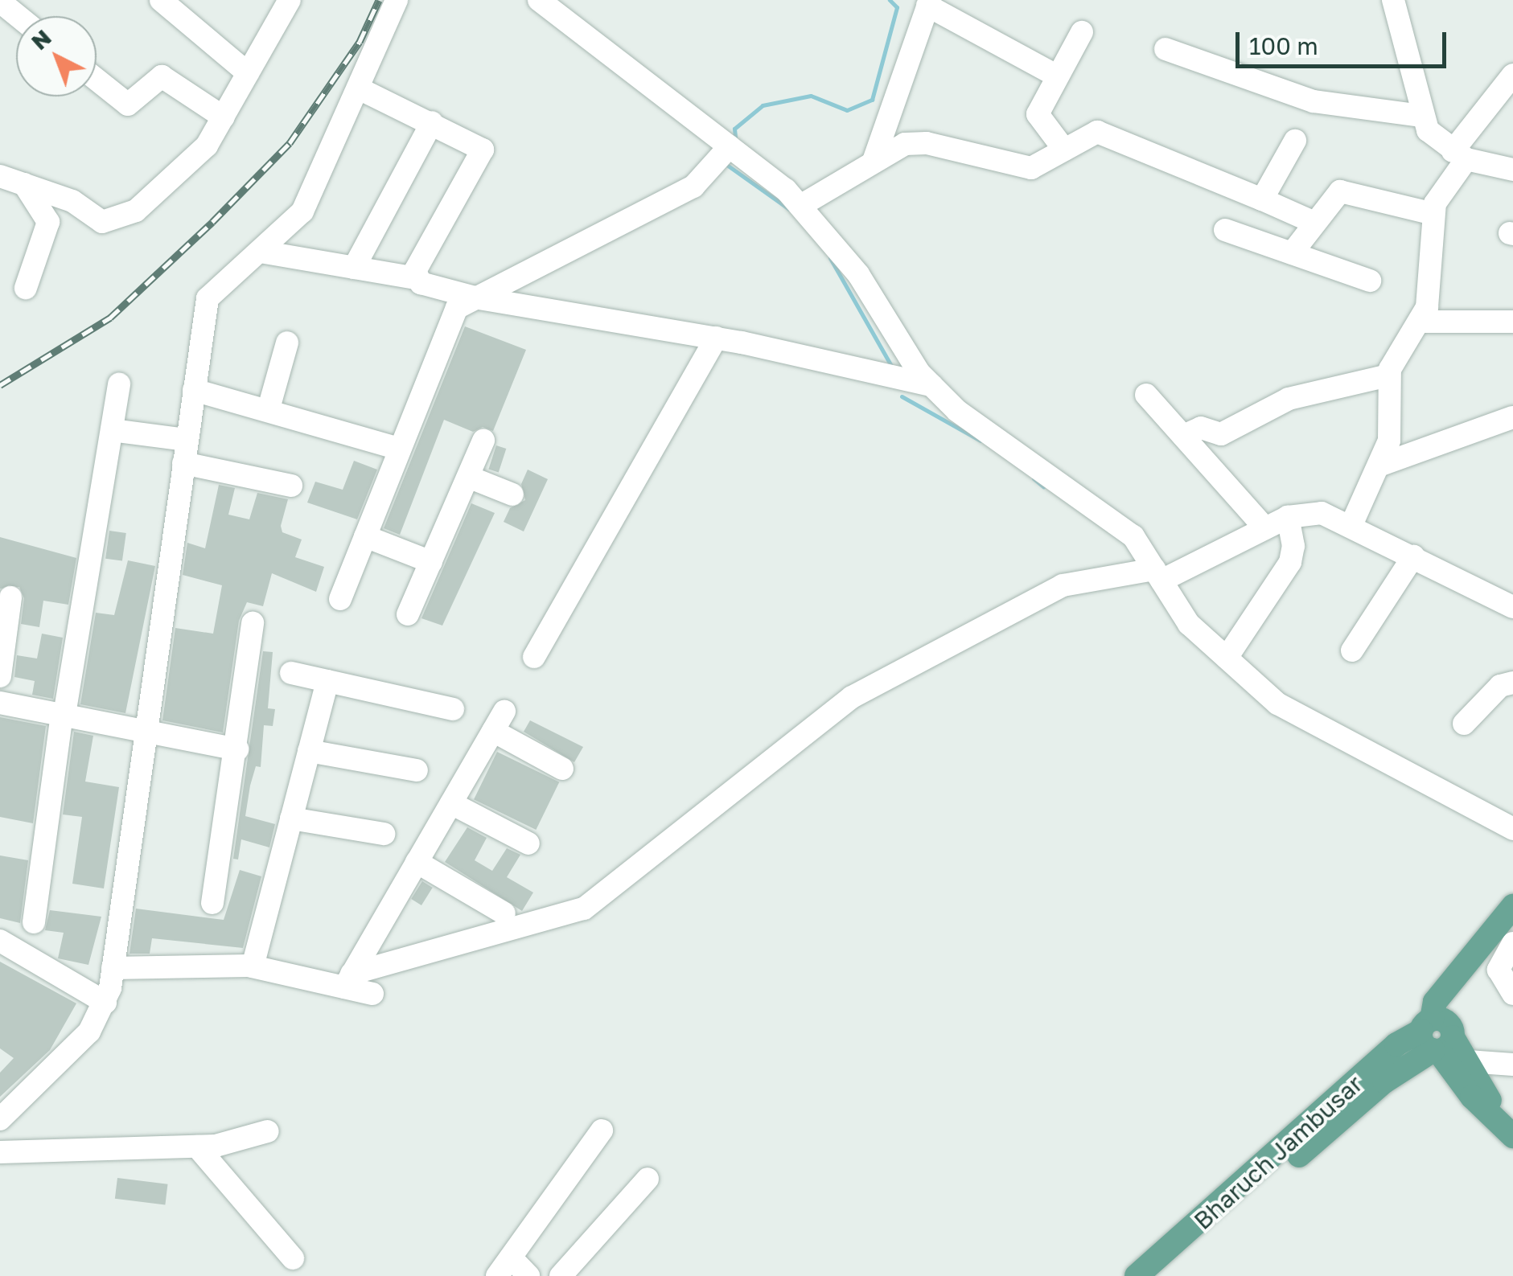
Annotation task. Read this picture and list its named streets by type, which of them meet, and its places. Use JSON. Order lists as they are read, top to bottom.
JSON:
{
  "streets": {
    "main road": ["Bharuch Jambusar"]
  },
  "scale_bar": "100 m",
  "north": "top left"
}
